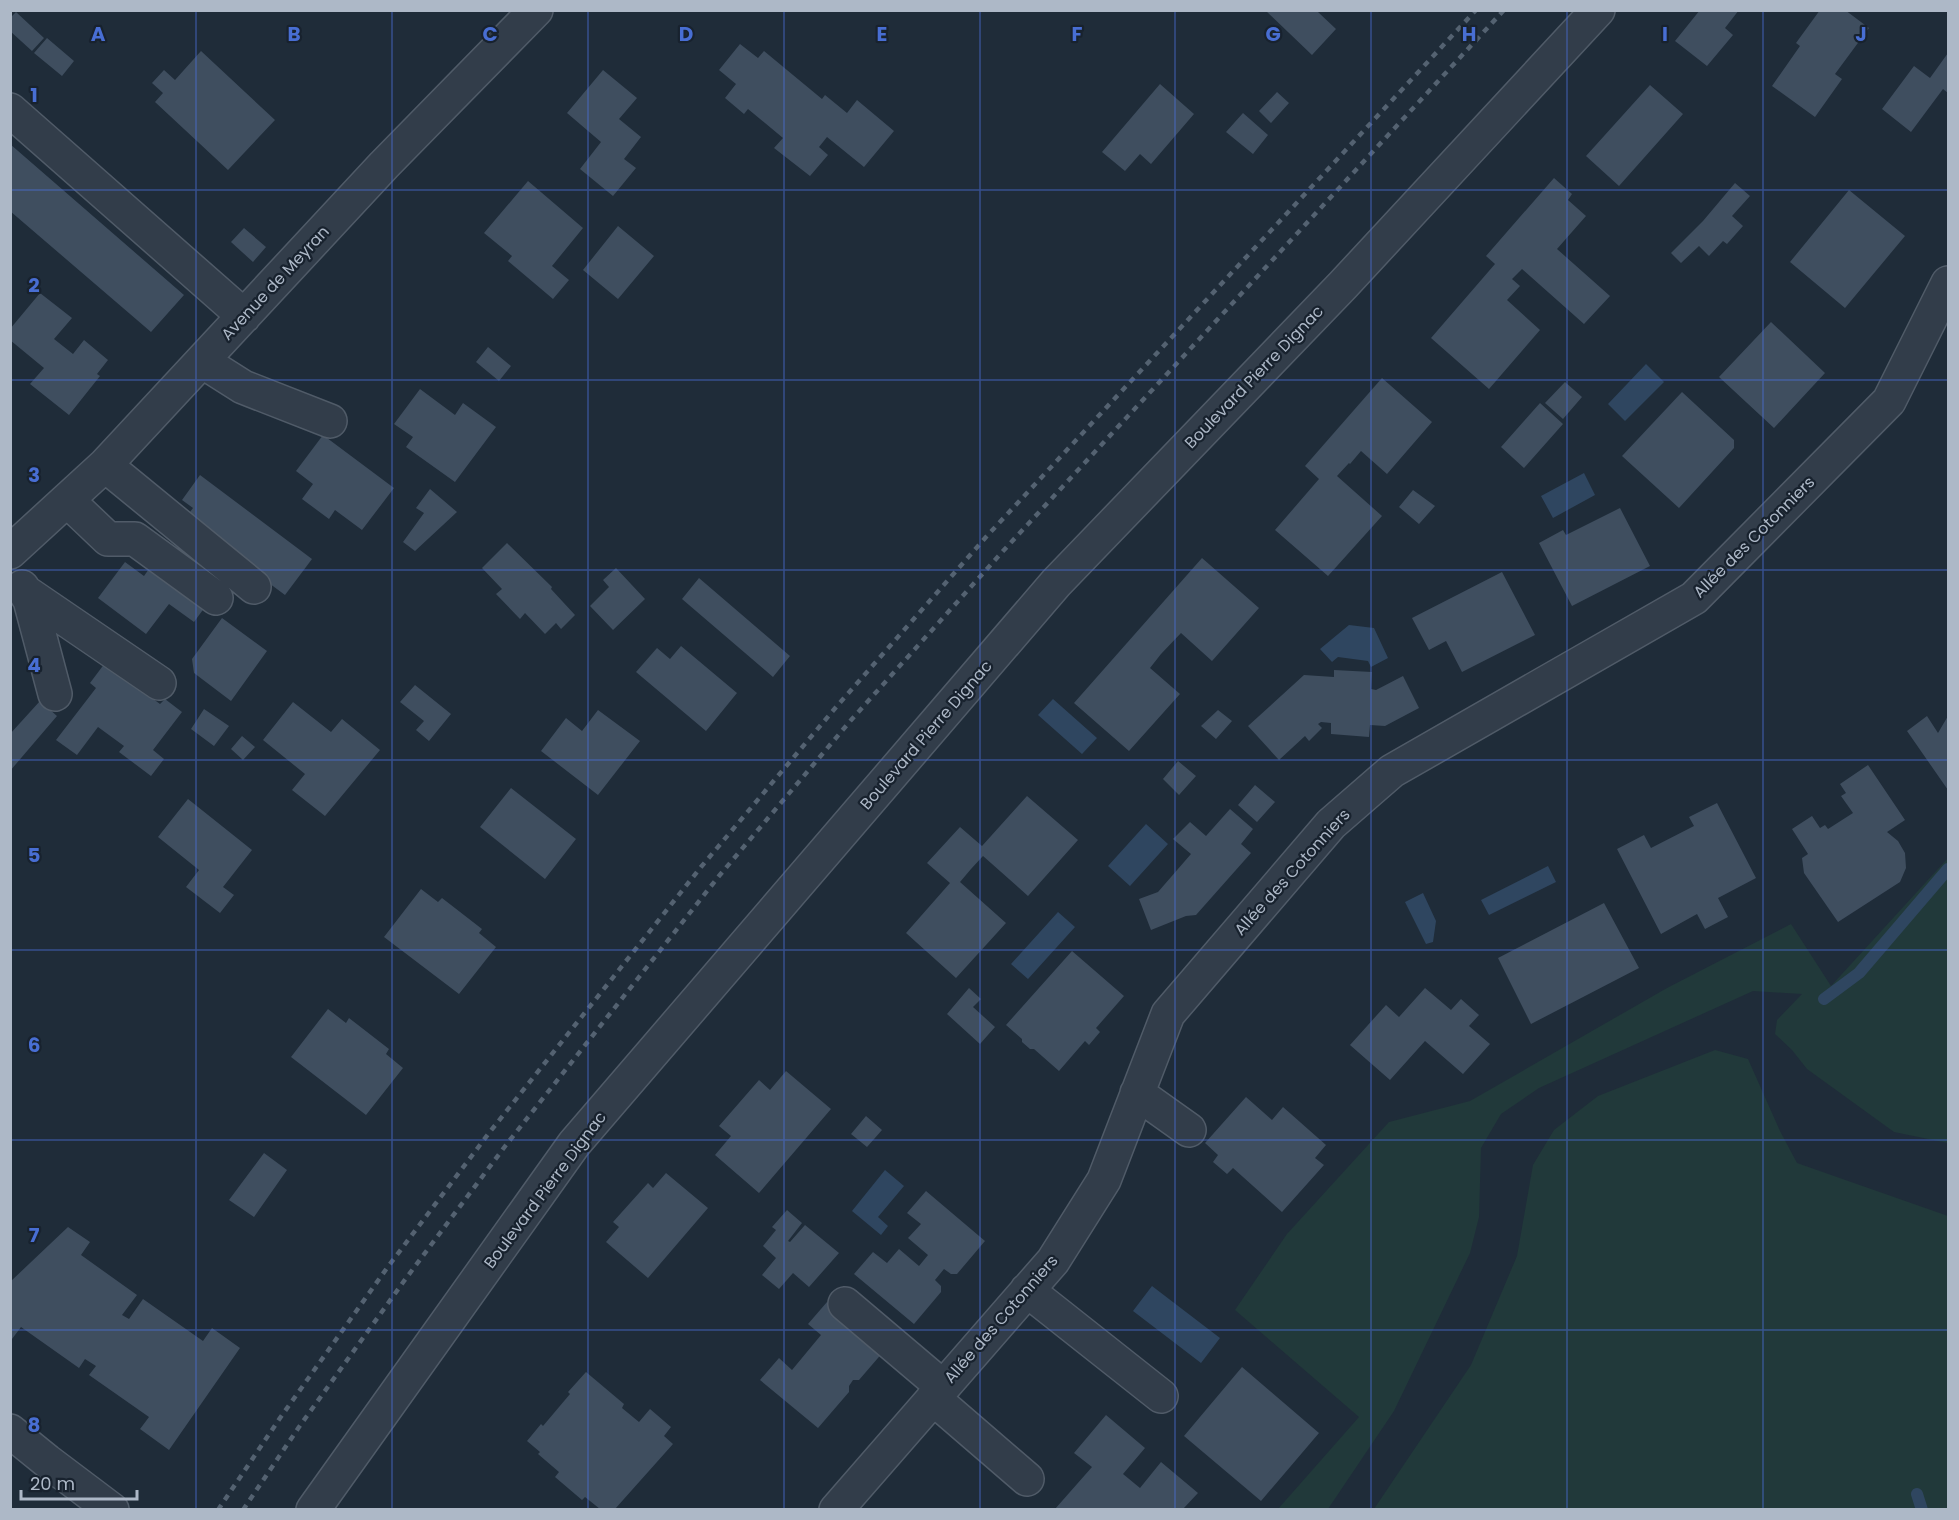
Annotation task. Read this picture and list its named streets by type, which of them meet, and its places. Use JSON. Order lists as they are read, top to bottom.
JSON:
{
  "streets": {
    "street": ["Avenue de Meyran", "Boulevard Pierre Dignac", "Allée des Cotonniers"]
  },
  "scale_bar": "20 m",
  "grid": {
    "columns": [
      "A",
      "B",
      "C",
      "D",
      "E",
      "F",
      "G",
      "H",
      "I",
      "J"
    ],
    "rows": [
      "1",
      "2",
      "3",
      "4",
      "5",
      "6",
      "7",
      "8"
    ]
  }
}
